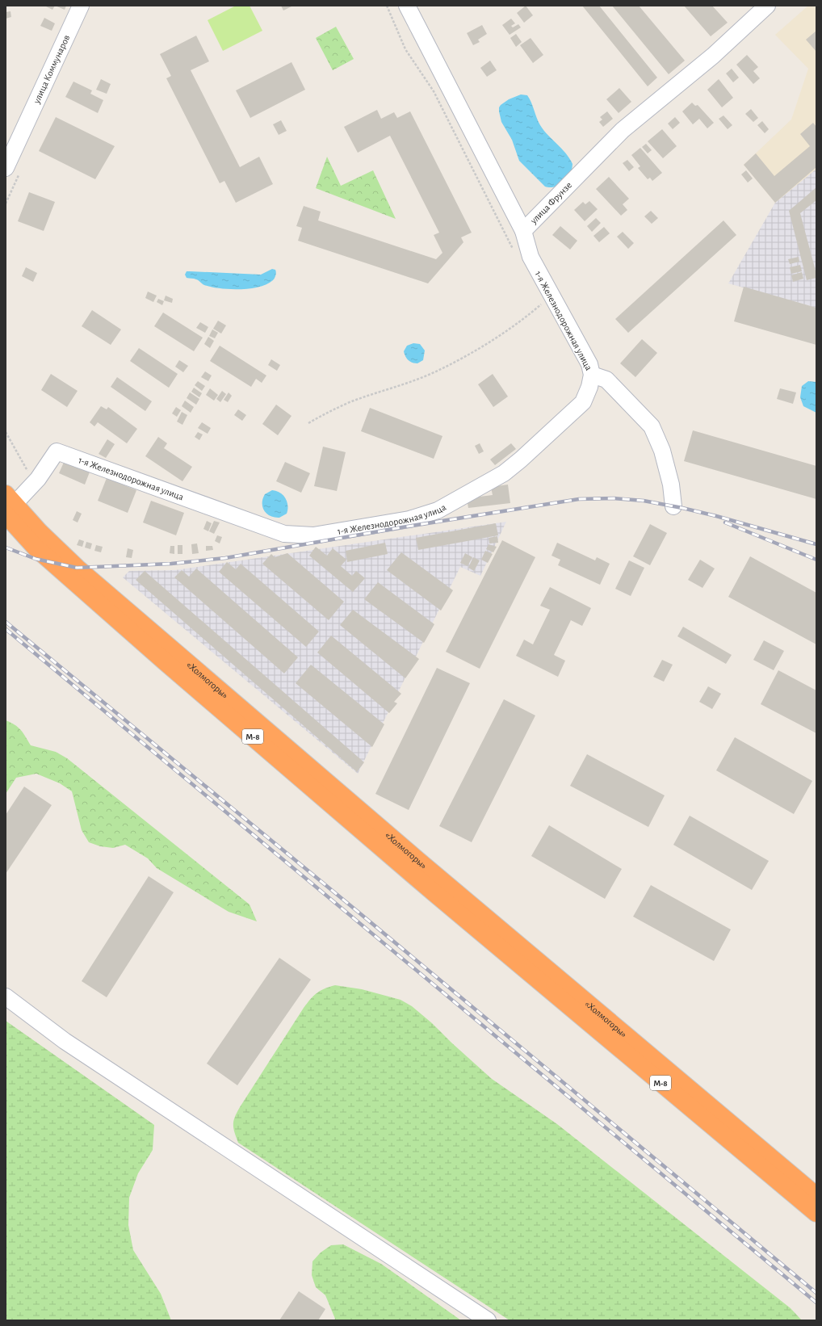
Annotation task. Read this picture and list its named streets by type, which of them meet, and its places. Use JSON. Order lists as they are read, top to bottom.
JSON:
{
  "streets": {
    "highway": ["«Холмогоры»", "М-8"],
    "street": ["улица Коммунаров", "улица Фрунзе", "1-я Железнодорожная улица"]
  },
  "crossings": [
    ["улица Фрунзе", "1-я Железнодорожная улица"],
    ["1-я Железнодорожная улица", "«Холмогоры»"]
  ]
}
